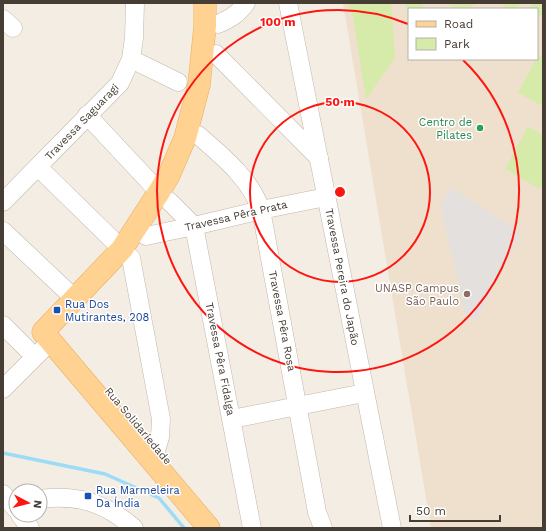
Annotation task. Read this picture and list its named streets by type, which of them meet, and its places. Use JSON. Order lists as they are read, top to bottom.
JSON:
{
  "streets": {
    "main road": ["Rua Solidariedade"],
    "street": [
      "Travessa Saguaragi",
      "Travessa Pêra Prata",
      "Travessa Pereira do Japão",
      "Travessa Pêra Rosa",
      "Travessa Pêra Fidalga"
    ]
  },
  "crossings": [
    ["Travessa Pêra Prata", "Travessa Pereira do Japão"],
    ["Travessa Pêra Prata", "Travessa Pêra Rosa"],
    ["Travessa Pêra Prata", "Travessa Pêra Fidalga"]
  ],
  "places": {
    "other": ["Centro de Pilates", "UNASP Campus São Paulo"],
    "transit": ["Rua Dos Mutirantes, 208", "Rua Marmeleira Da Índia"]
  },
  "legend": ["Road", "Park"],
  "scale_bar": "50 m",
  "north": "right",
  "rings": ["100 m", "50 m"]
}
